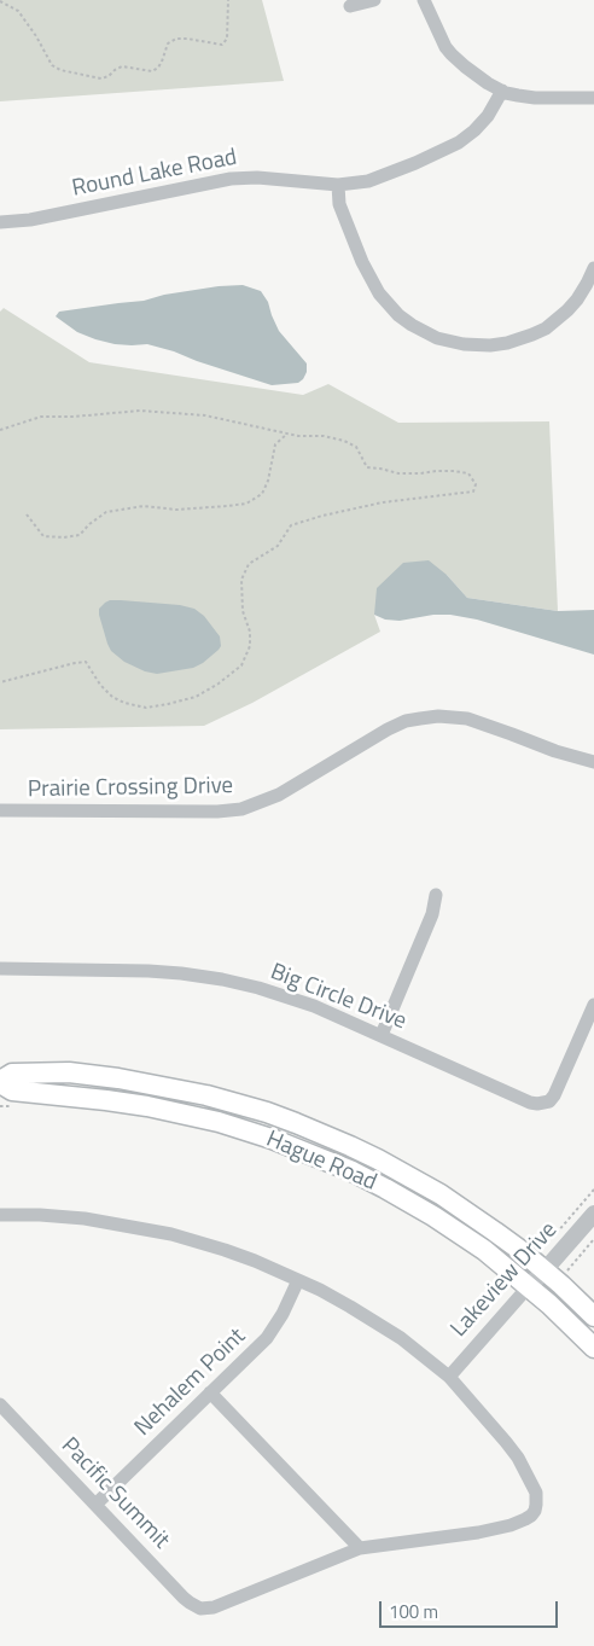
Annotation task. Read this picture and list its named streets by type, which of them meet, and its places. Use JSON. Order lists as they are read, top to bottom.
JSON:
{
  "streets": {
    "main road": ["Hague Road"],
    "street": [
      "Round Lake Road",
      "Prairie Crossing Drive",
      "Big Circle Drive",
      "Lakeview Drive",
      "Nehalem Point",
      "Pacific Summit"
    ]
  },
  "crossings": [
    ["Hague Road", "Lakeview Drive"],
    ["Nehalem Point", "Pacific Summit"]
  ],
  "scale_bar": "100 m"
}
